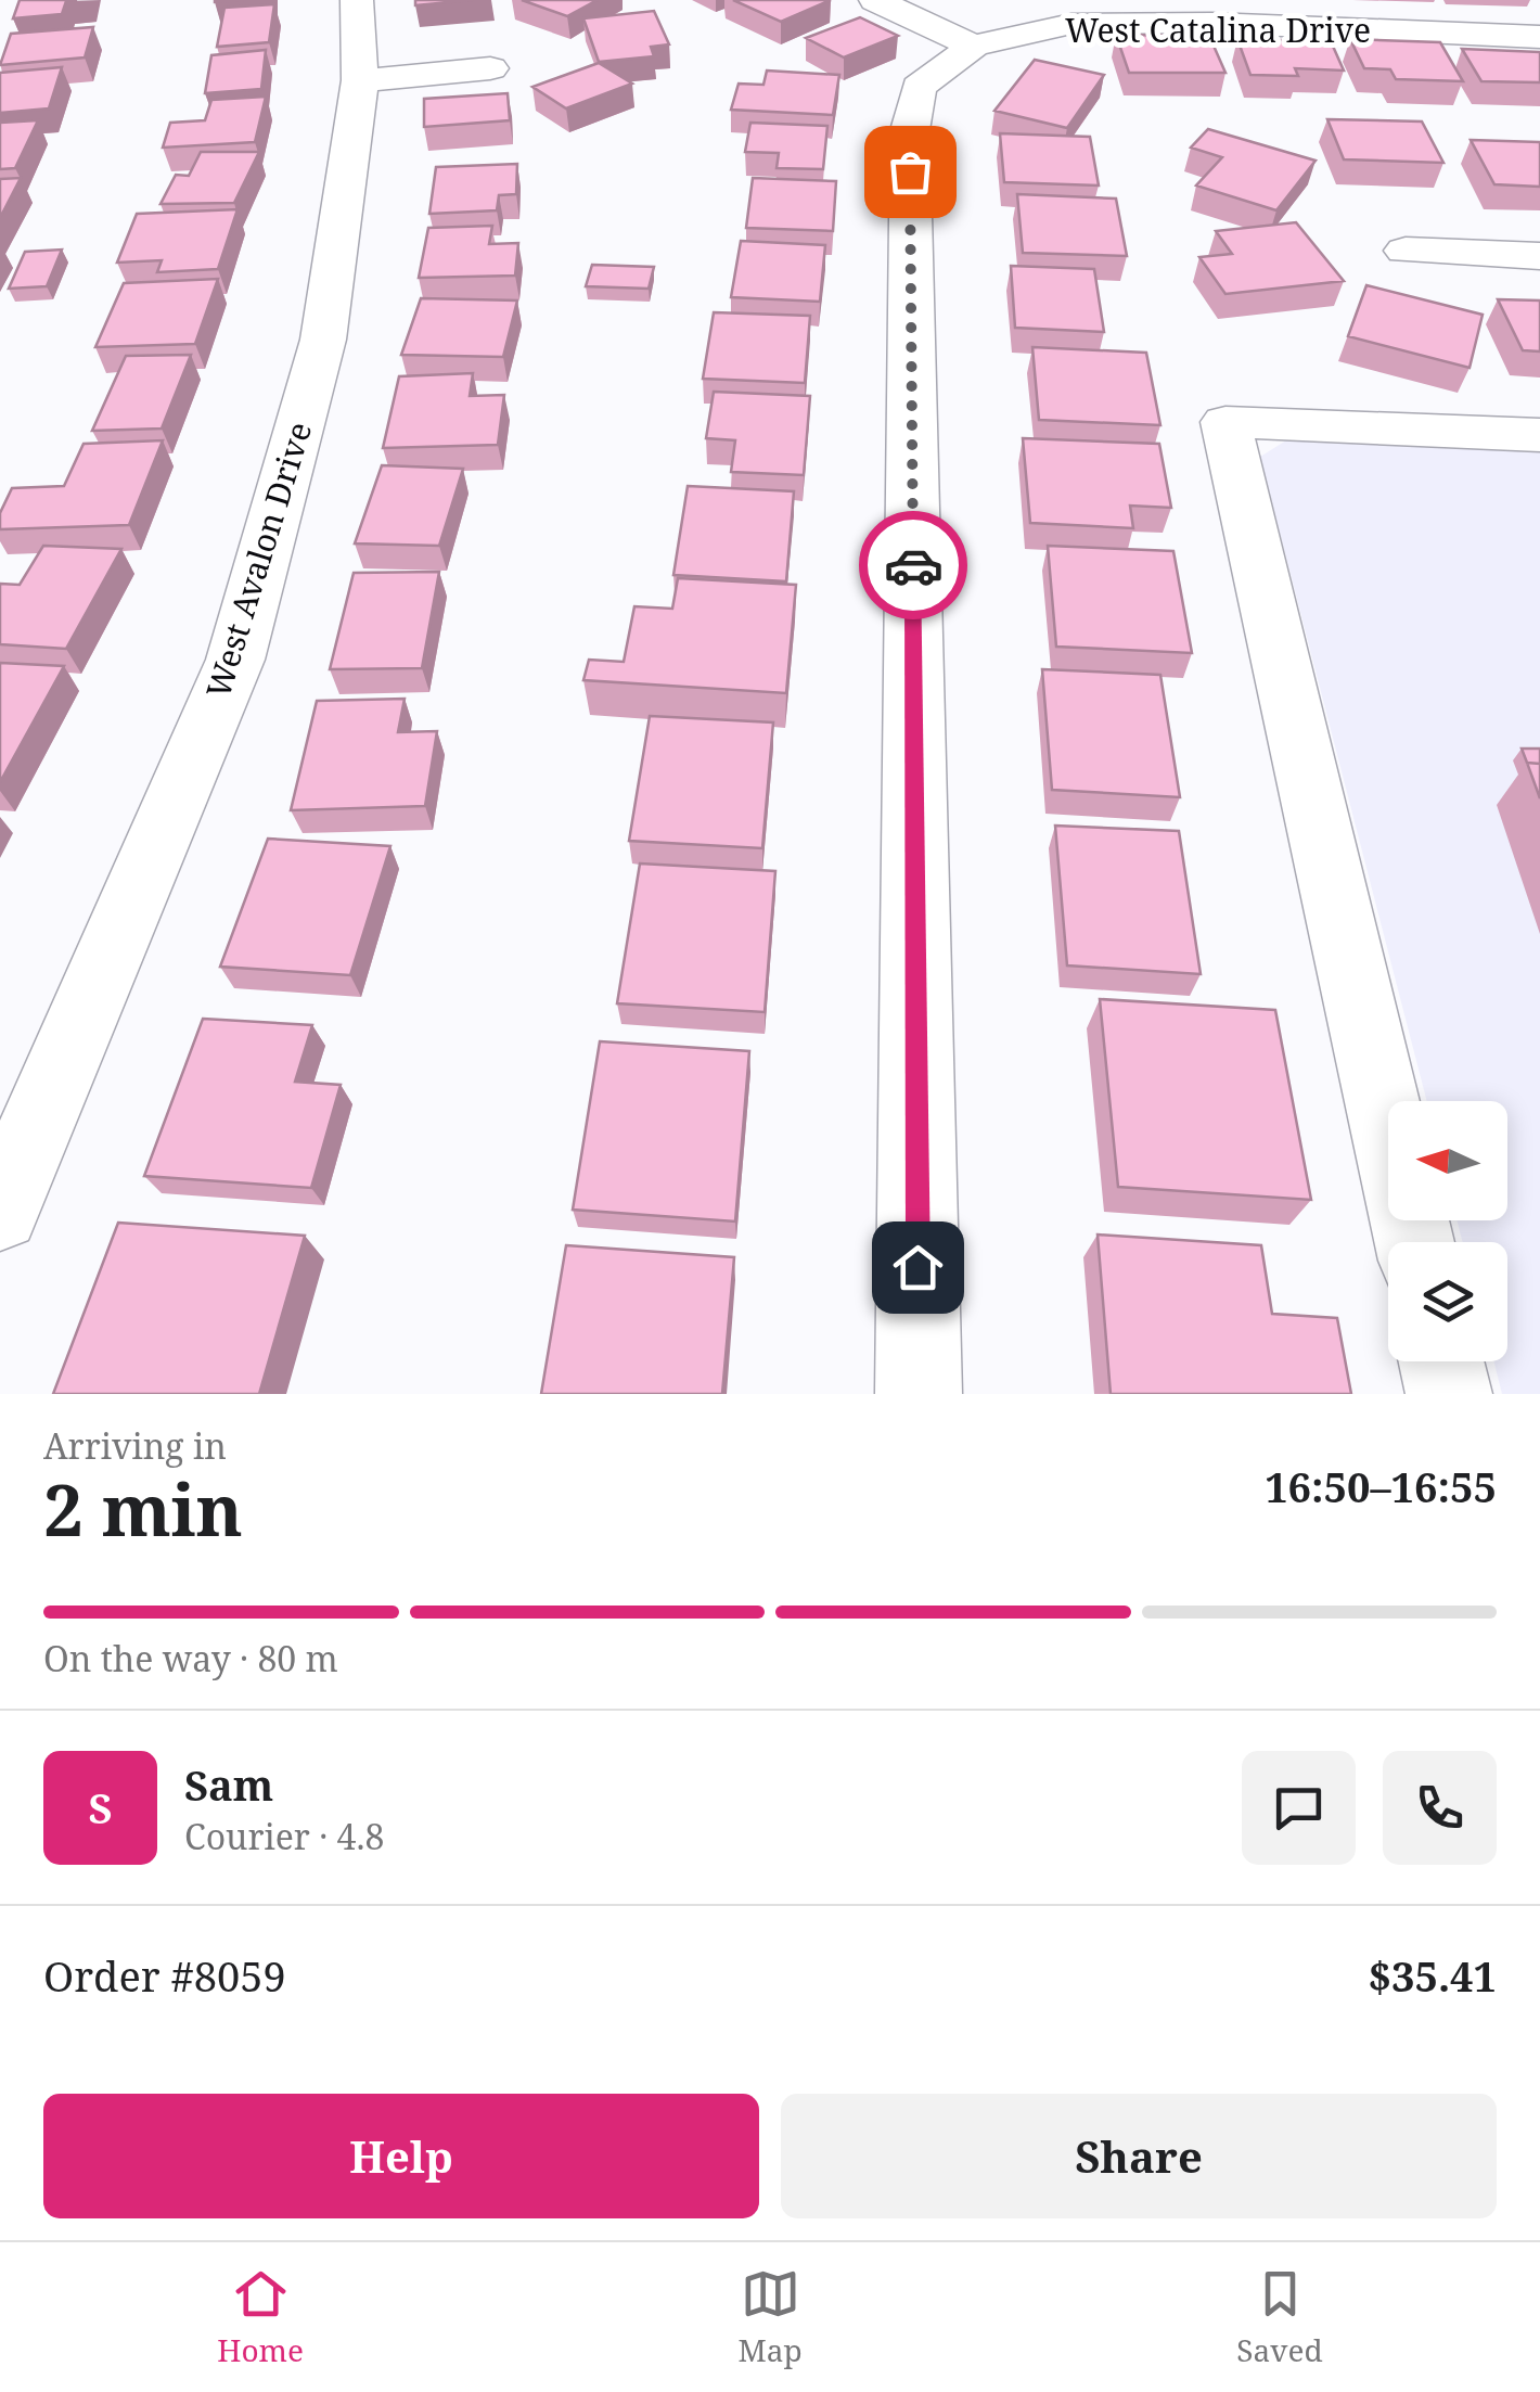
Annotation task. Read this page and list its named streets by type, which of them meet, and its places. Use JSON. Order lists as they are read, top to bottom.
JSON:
{
  "streets": {
    "street": ["West Catalina Drive", "West Avalon Drive"]
  },
  "north": "left",
  "page": {
    "heading": ["2 min", "Arriving in", "16:50–16:55"],
    "panel": [
      "Sam",
      "Courier · 4.8",
      "Order #8059",
      "$35.41"
    ],
    "bar": "On the way · 80 m",
    "round": "S",
    "buttons": ["Help", "Share"],
    "tabs": ["Home", "Map", "Saved"]
  }
}
